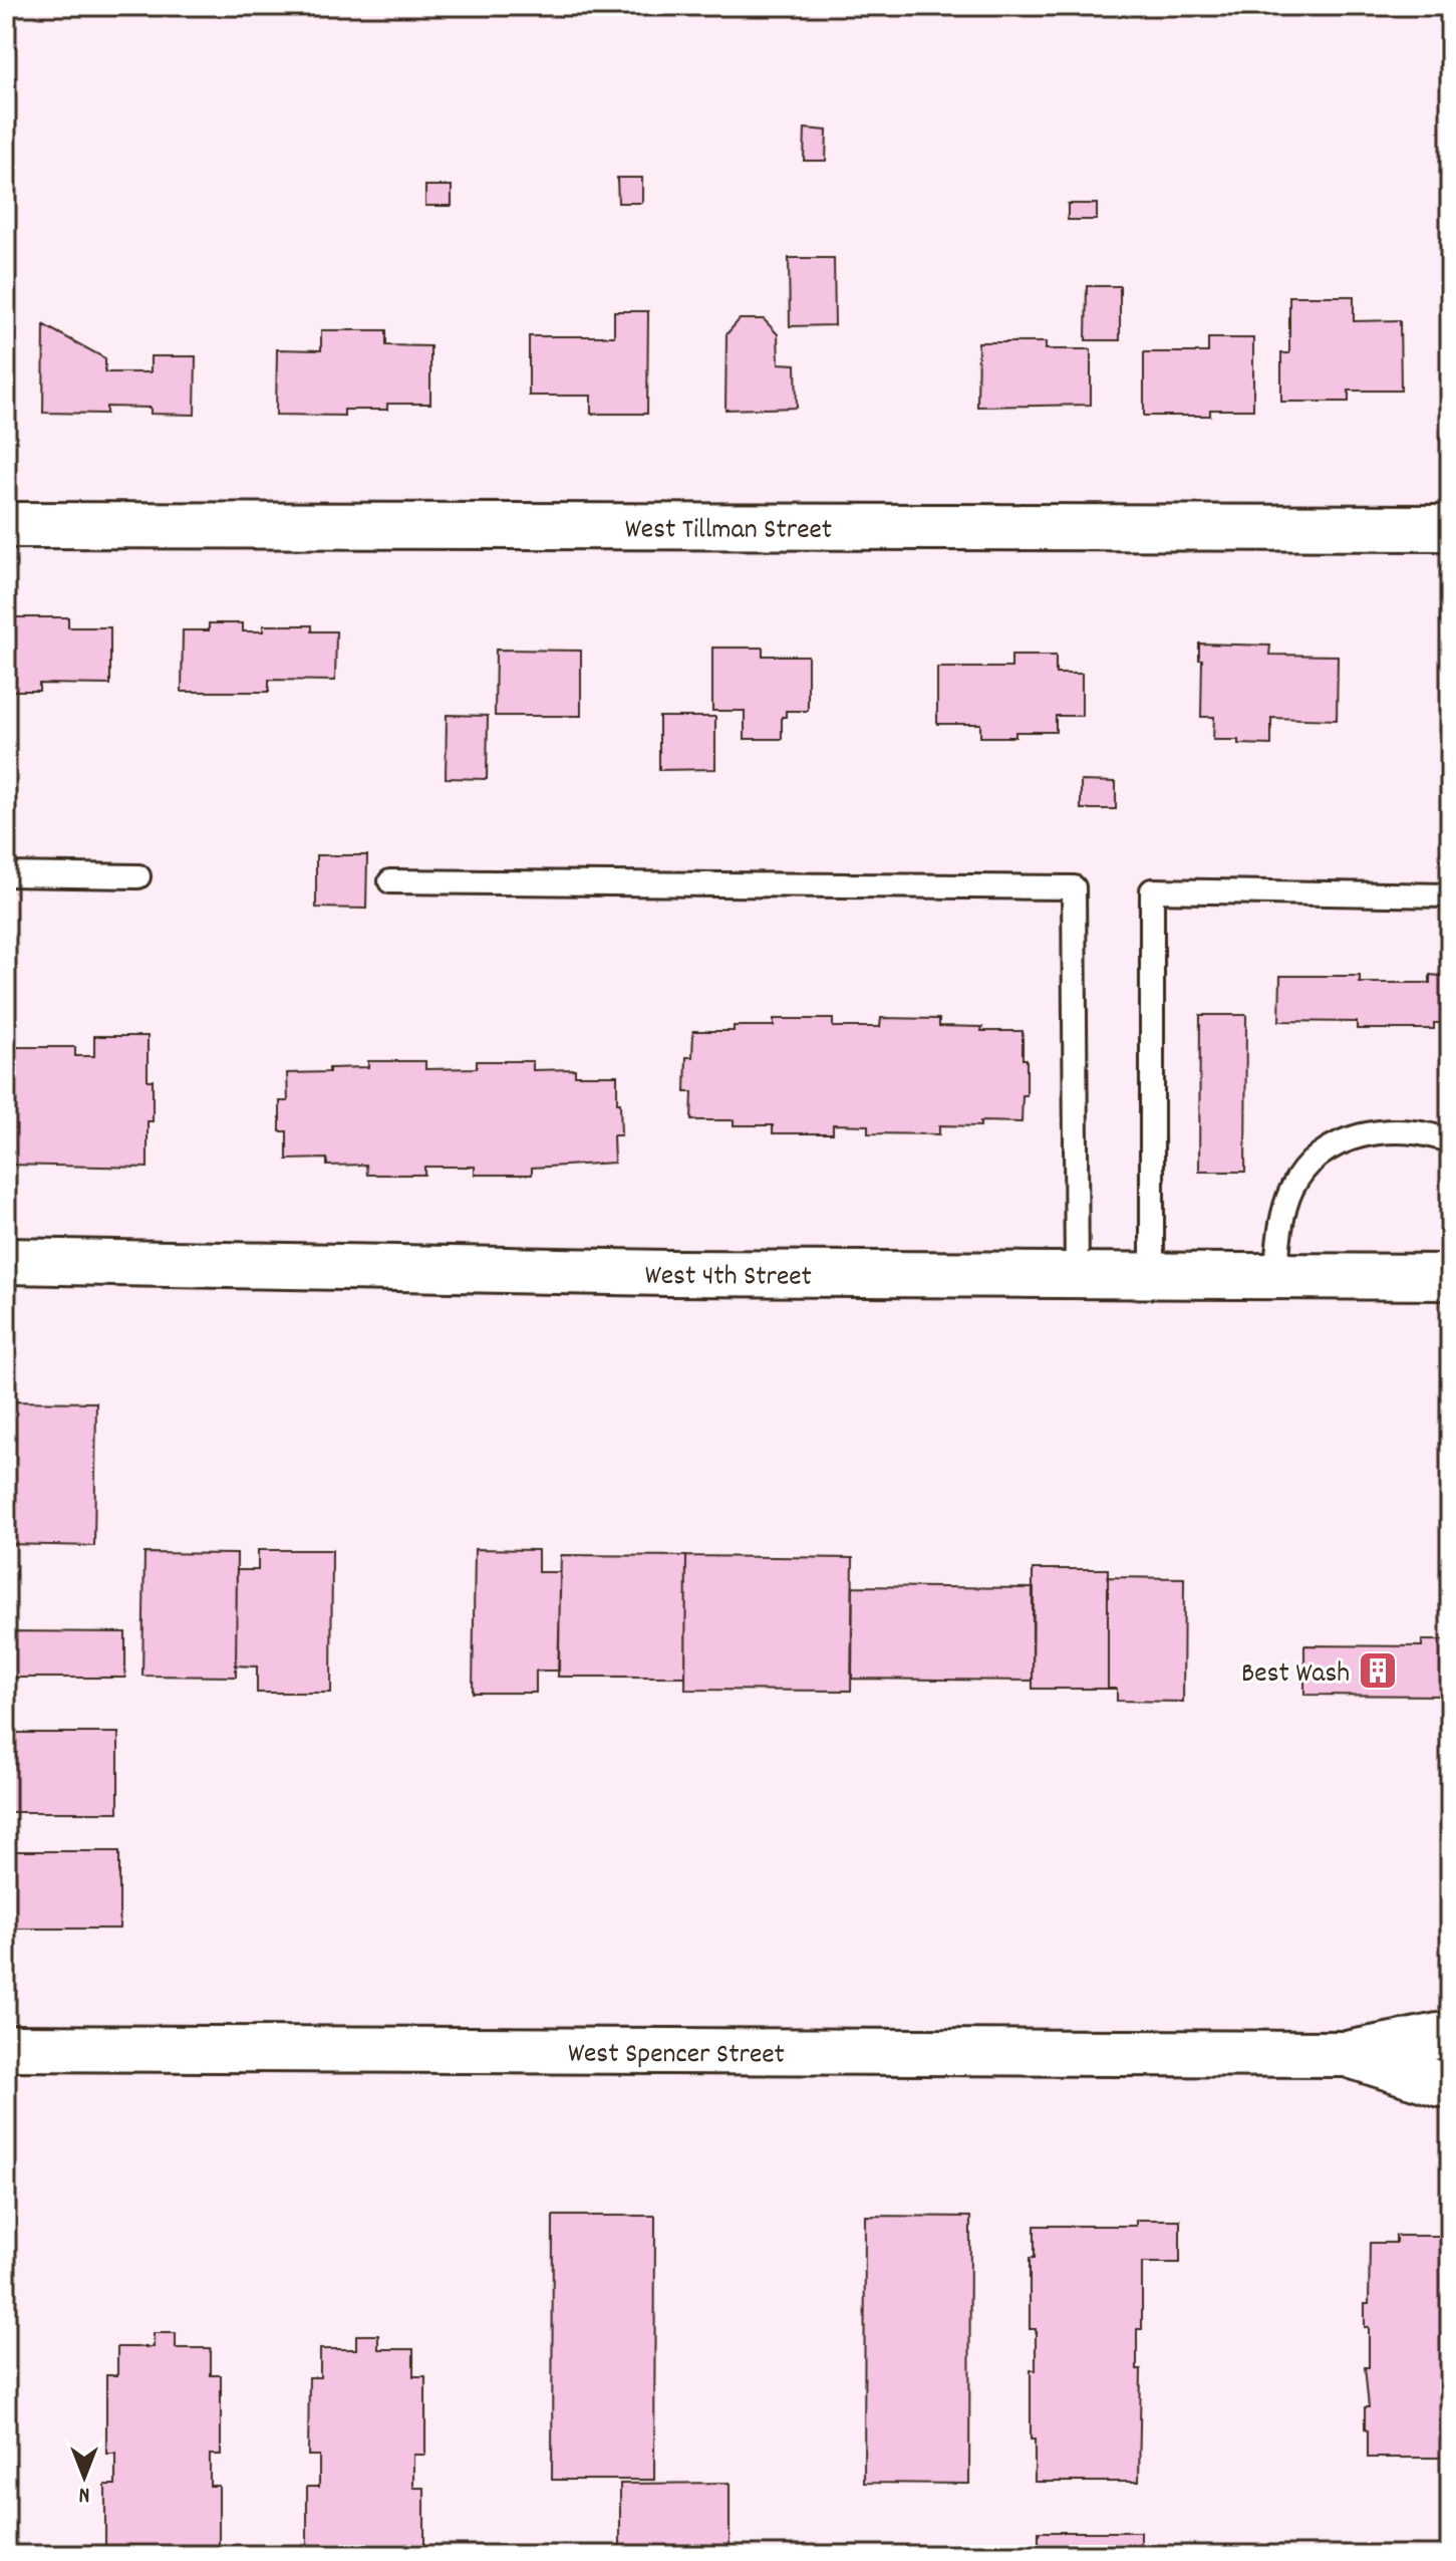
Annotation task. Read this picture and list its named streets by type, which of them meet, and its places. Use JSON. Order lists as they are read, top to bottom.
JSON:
{
  "streets": {
    "street": ["West Tillman Street", "West 4th Street", "West Spencer Street"]
  },
  "places": {
    "building": ["Best Wash"]
  },
  "north": "bottom"
}
